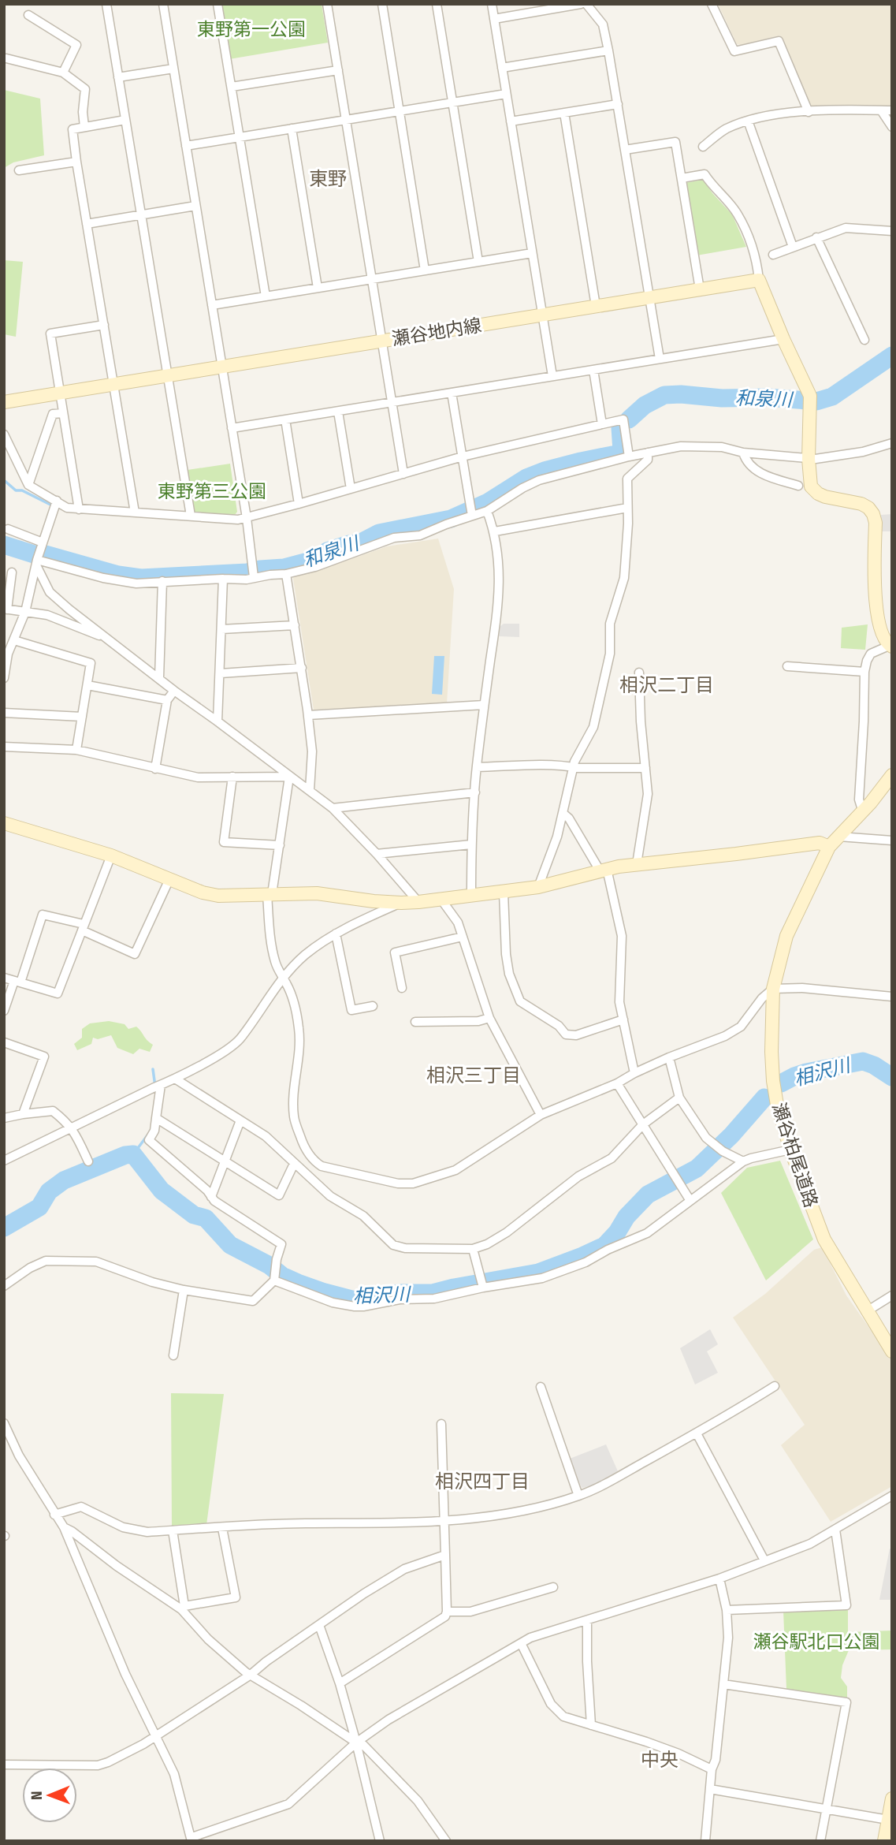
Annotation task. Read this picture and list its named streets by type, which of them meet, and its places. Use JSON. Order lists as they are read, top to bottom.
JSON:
{
  "streets": {
    "street": ["瀬谷地内線", "瀬谷柏尾道路"]
  },
  "districts": [
    "東野",
    "相沢二丁目",
    "相沢三丁目",
    "相沢四丁目",
    "中央"
  ],
  "water": ["和泉川", "相沢川"],
  "parks": ["東野第一公園", "東野第三公園", "瀬谷駅北口公園"],
  "north": "left"
}
